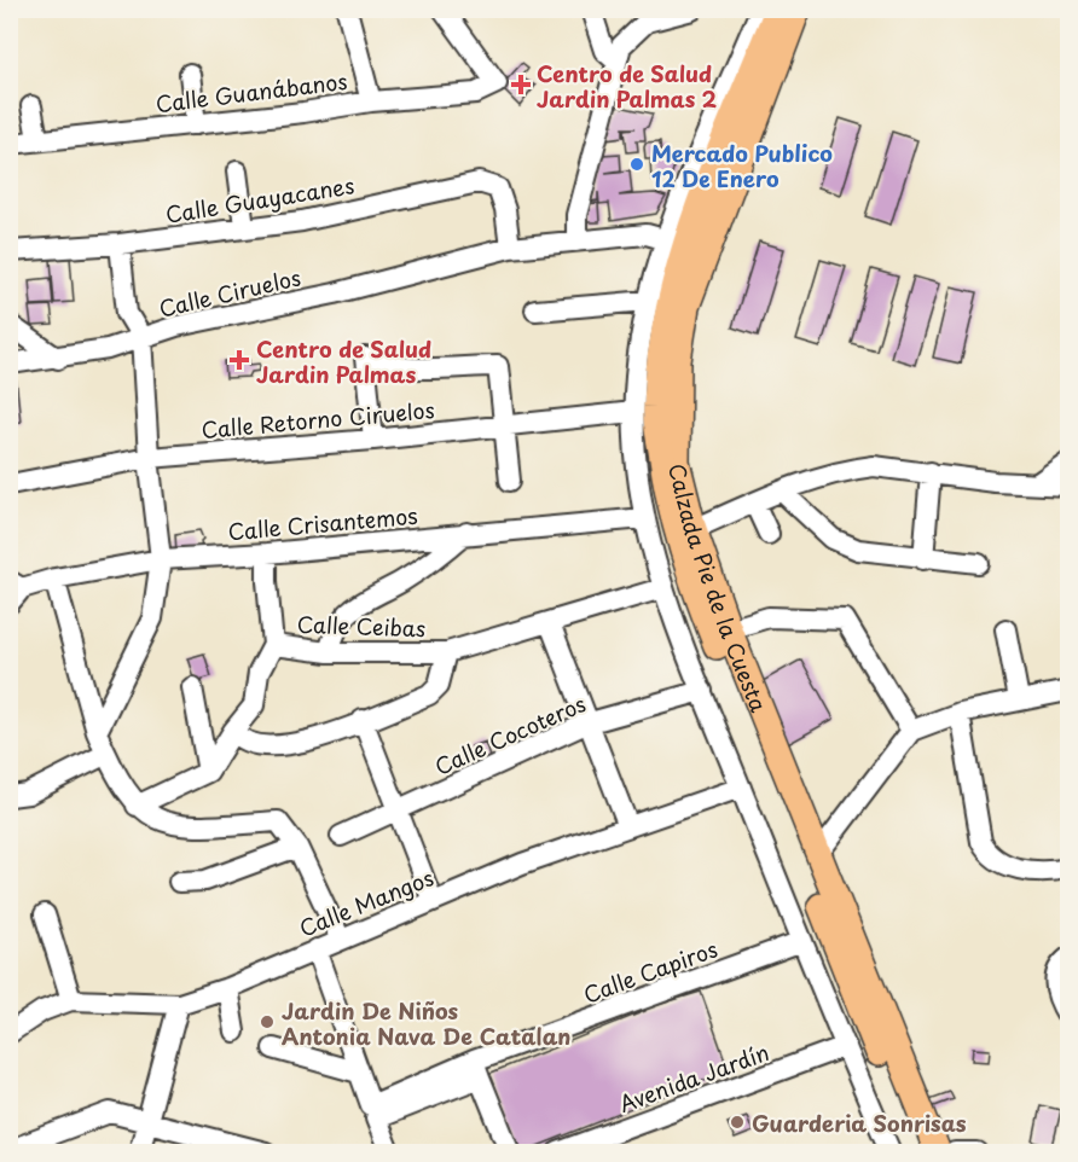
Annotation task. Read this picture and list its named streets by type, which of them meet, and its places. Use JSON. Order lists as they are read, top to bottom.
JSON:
{
  "streets": {
    "main road": ["Calzada Pie de la Cuesta"],
    "street": [
      "Calle Guanábanos",
      "Calle Guayacanes",
      "Calle Ciruelos",
      "Calle Retorno Ciruelos",
      "Calle Crisantemos",
      "Calle Ceibas",
      "Calle Cocoteros",
      "Calle Mangos",
      "Calle Capiros",
      "Avenida Jardín"
    ]
  },
  "crossings": [
    ["Calle Guayacanes", "Calle Ciruelos"],
    ["Calle Ciruelos", "Calle Retorno Ciruelos"],
    ["Calle Ciruelos", "Calle Crisantemos"],
    ["Calle Ciruelos", "Calzada Pie de la Cuesta"]
  ],
  "places": {
    "health": ["Centro de Salud Jardin Palmas 2", "Centro de Salud Jardin Palmas"],
    "other": ["Mercado Publico 12 De Enero", "Jardin De Niños Antonia Nava De Catalan", "Guarderia Sonrisas"]
  }
}
